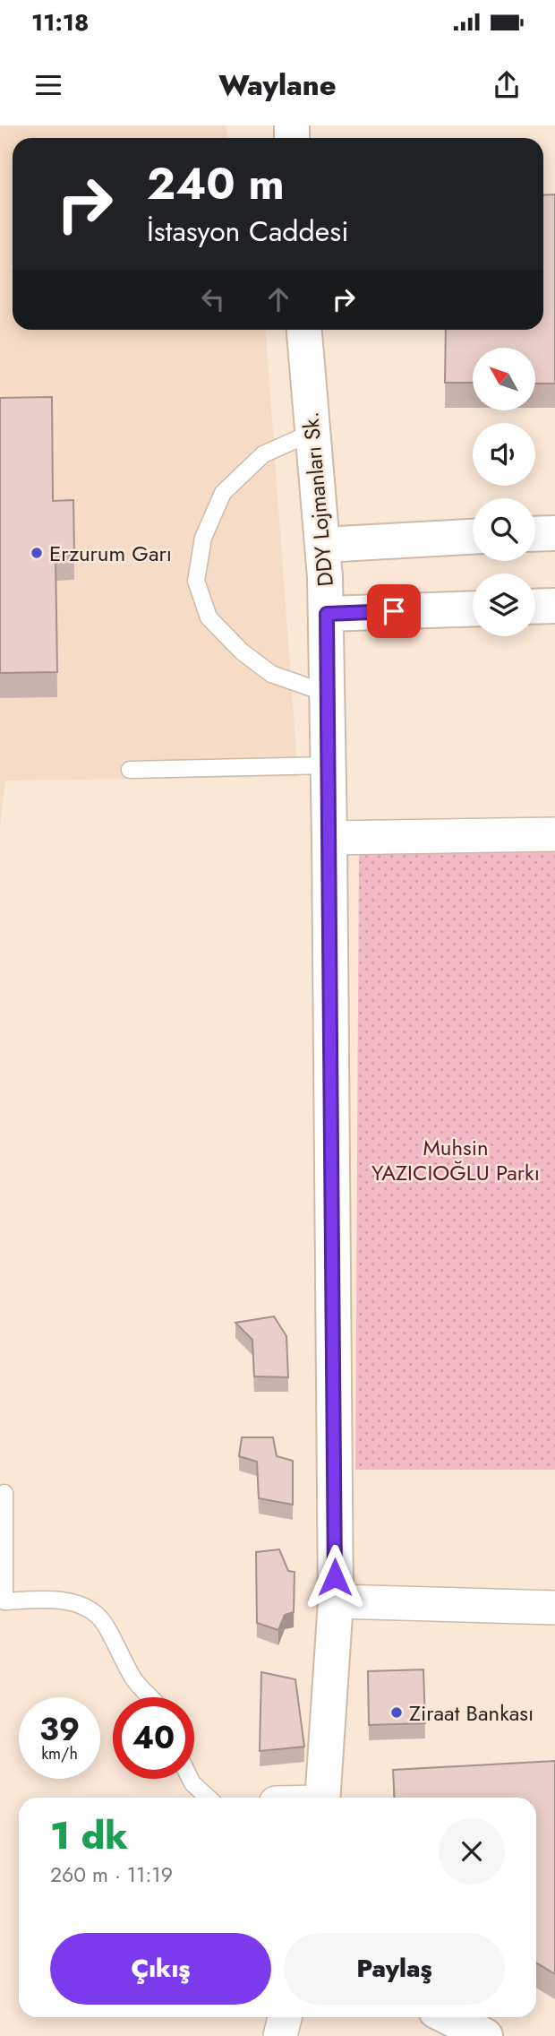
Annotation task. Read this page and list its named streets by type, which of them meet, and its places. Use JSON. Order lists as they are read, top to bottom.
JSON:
{
  "streets": {
    "street": ["DDY Lojmanları Sk."]
  },
  "parks": ["Muhsin YAZICIOĞLU Parkı"],
  "places": ["Erzurum Garı", "Ziraat Bankası"],
  "north": "top left",
  "page": {
    "status": "11:18",
    "header": "Waylane",
    "turn": ["240 m", "İstasyon Caddesi"],
    "speed": "39 km/h",
    "limit": "40",
    "heading": ["1 dk", "260 m · 11:19"],
    "buttons": ["Çıkış", "Paylaş"]
  }
}
